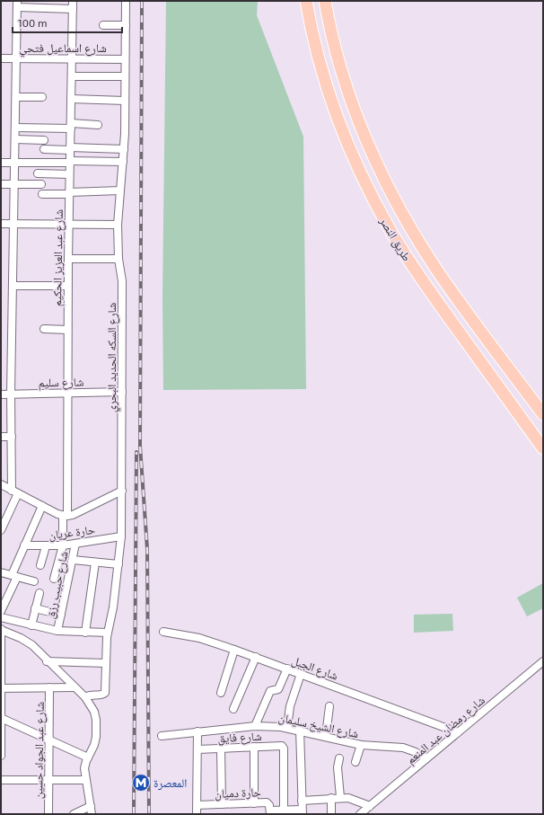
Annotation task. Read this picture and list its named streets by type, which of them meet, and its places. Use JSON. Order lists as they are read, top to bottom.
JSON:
{
  "streets": {
    "highway": ["طريق النصر"],
    "street": [
      "شارع اسماعيل فتحي",
      "شارع عبد العزيز الحكيم",
      "شارع السكه الحديد البحري",
      "شارع سليم",
      "حارة عريان",
      "شارع حبيب رزق",
      "شارع الجبل",
      "شارع الشيخ سليمان",
      "شارع رمضان عبد المنعم",
      "شارع فايق",
      "شارع عبد الجواد حسين",
      "حارة دميان"
    ]
  },
  "crossings": [
    ["شارع اسماعيل فتحي", "شارع عبد العزيز الحكيم"],
    ["شارع اسماعيل فتحي", "شارع السكه الحديد البحري"],
    ["شارع عبد العزيز الحكيم", "شارع سليم"],
    ["شارع عبد العزيز الحكيم", "حارة عريان"],
    ["شارع السكه الحديد البحري", "شارع سليم"],
    ["شارع السكه الحديد البحري", "حارة عريان"],
    ["حارة عريان", "شارع حبيب رزق"],
    ["شارع الجبل", "شارع رمضان عبد المنعم"],
    ["شارع الشيخ سليمان", "شارع رمضان عبد المنعم"]
  ],
  "places": {
    "metro station": ["المعصرة"]
  },
  "scale_bar": "100 m"
}
